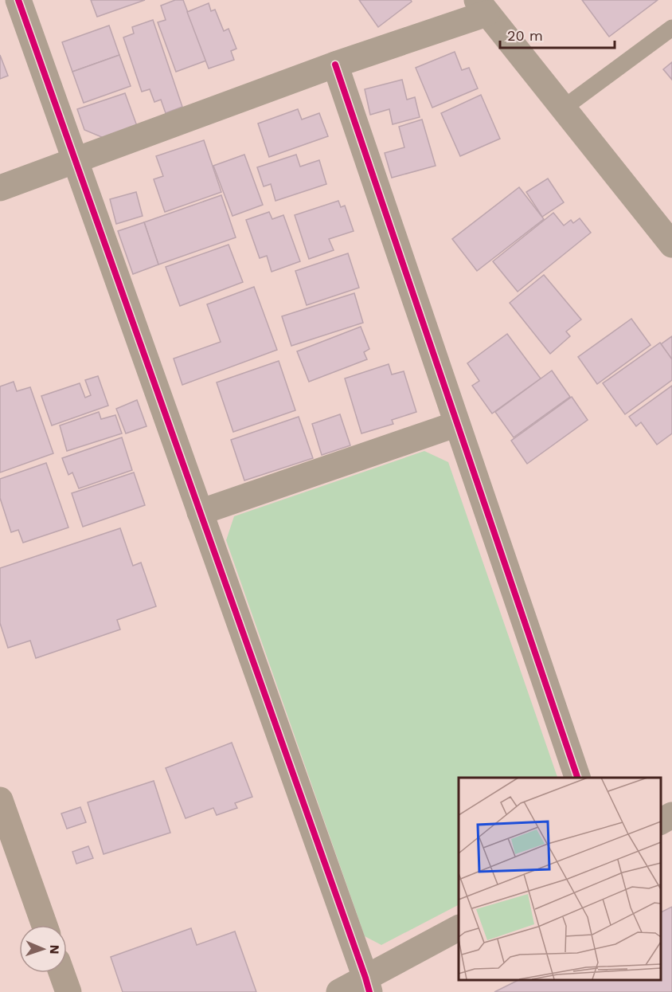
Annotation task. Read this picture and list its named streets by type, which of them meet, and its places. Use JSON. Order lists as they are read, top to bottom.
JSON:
{
  "scale_bar": "20 m",
  "north": "right"
}
